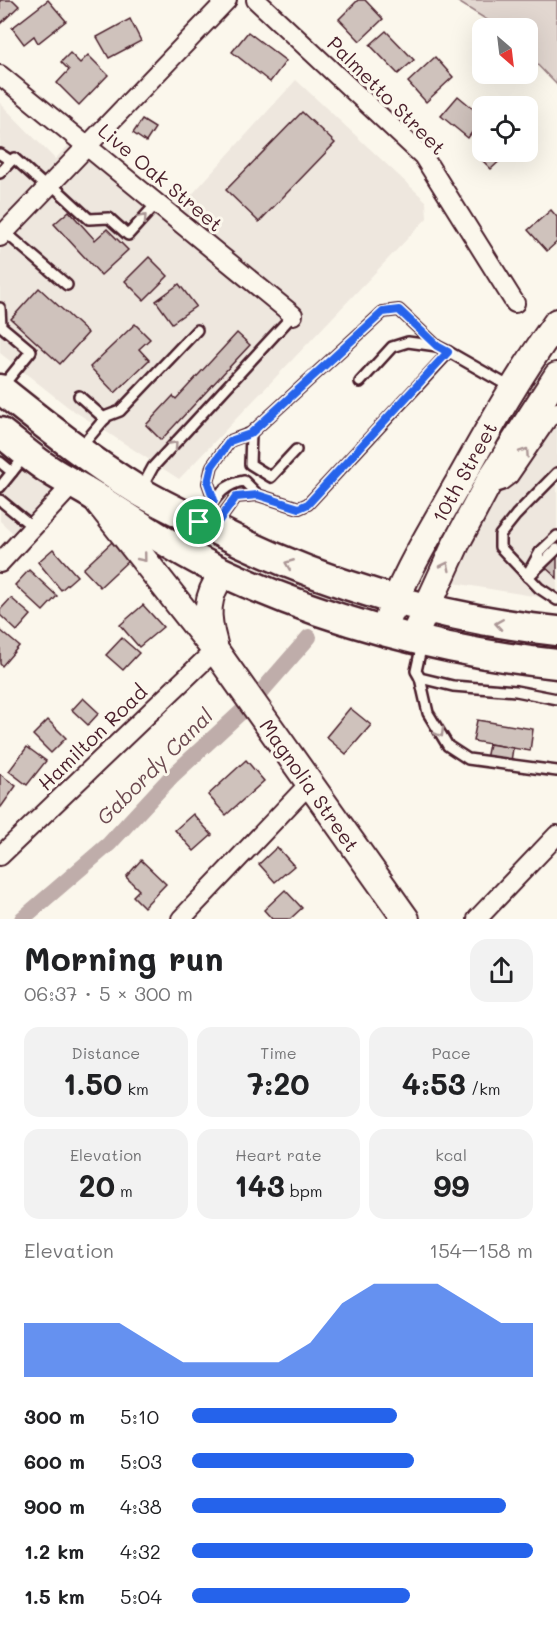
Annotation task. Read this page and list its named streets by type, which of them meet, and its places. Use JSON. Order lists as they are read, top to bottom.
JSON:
{
  "streets": {
    "street": [
      "Palmetto Street",
      "Live Oak Street",
      "10th Street",
      "Hamilton Road",
      "Magnolia Street"
    ]
  },
  "crossings": [
    ["Hamilton Road", "Magnolia Street"]
  ],
  "water": ["Gabordy Canal"],
  "north": "bottom right",
  "page": {
    "heading": ["Morning run", "06:37 · 5 × 300 m"],
    "stats": [
      ["Distance", "1.50 km"],
      ["Time", "7:20"],
      ["Pace", "4:53 /km"],
      ["Elevation", "20 m"],
      ["Heart rate", "143 bpm"],
      ["kcal", "99"]
    ],
    "chart": ["Elevation", "154–158 m"],
    "list": [
      {
        "name": "300 m",
        "note": "5:10"
      },
      {
        "name": "600 m",
        "note": "5:03"
      },
      {
        "name": "900 m",
        "note": "4:38"
      },
      {
        "name": "1.2 km",
        "note": "4:32"
      },
      {
        "name": "1.5 km",
        "note": "5:04"
      }
    ]
  }
}
